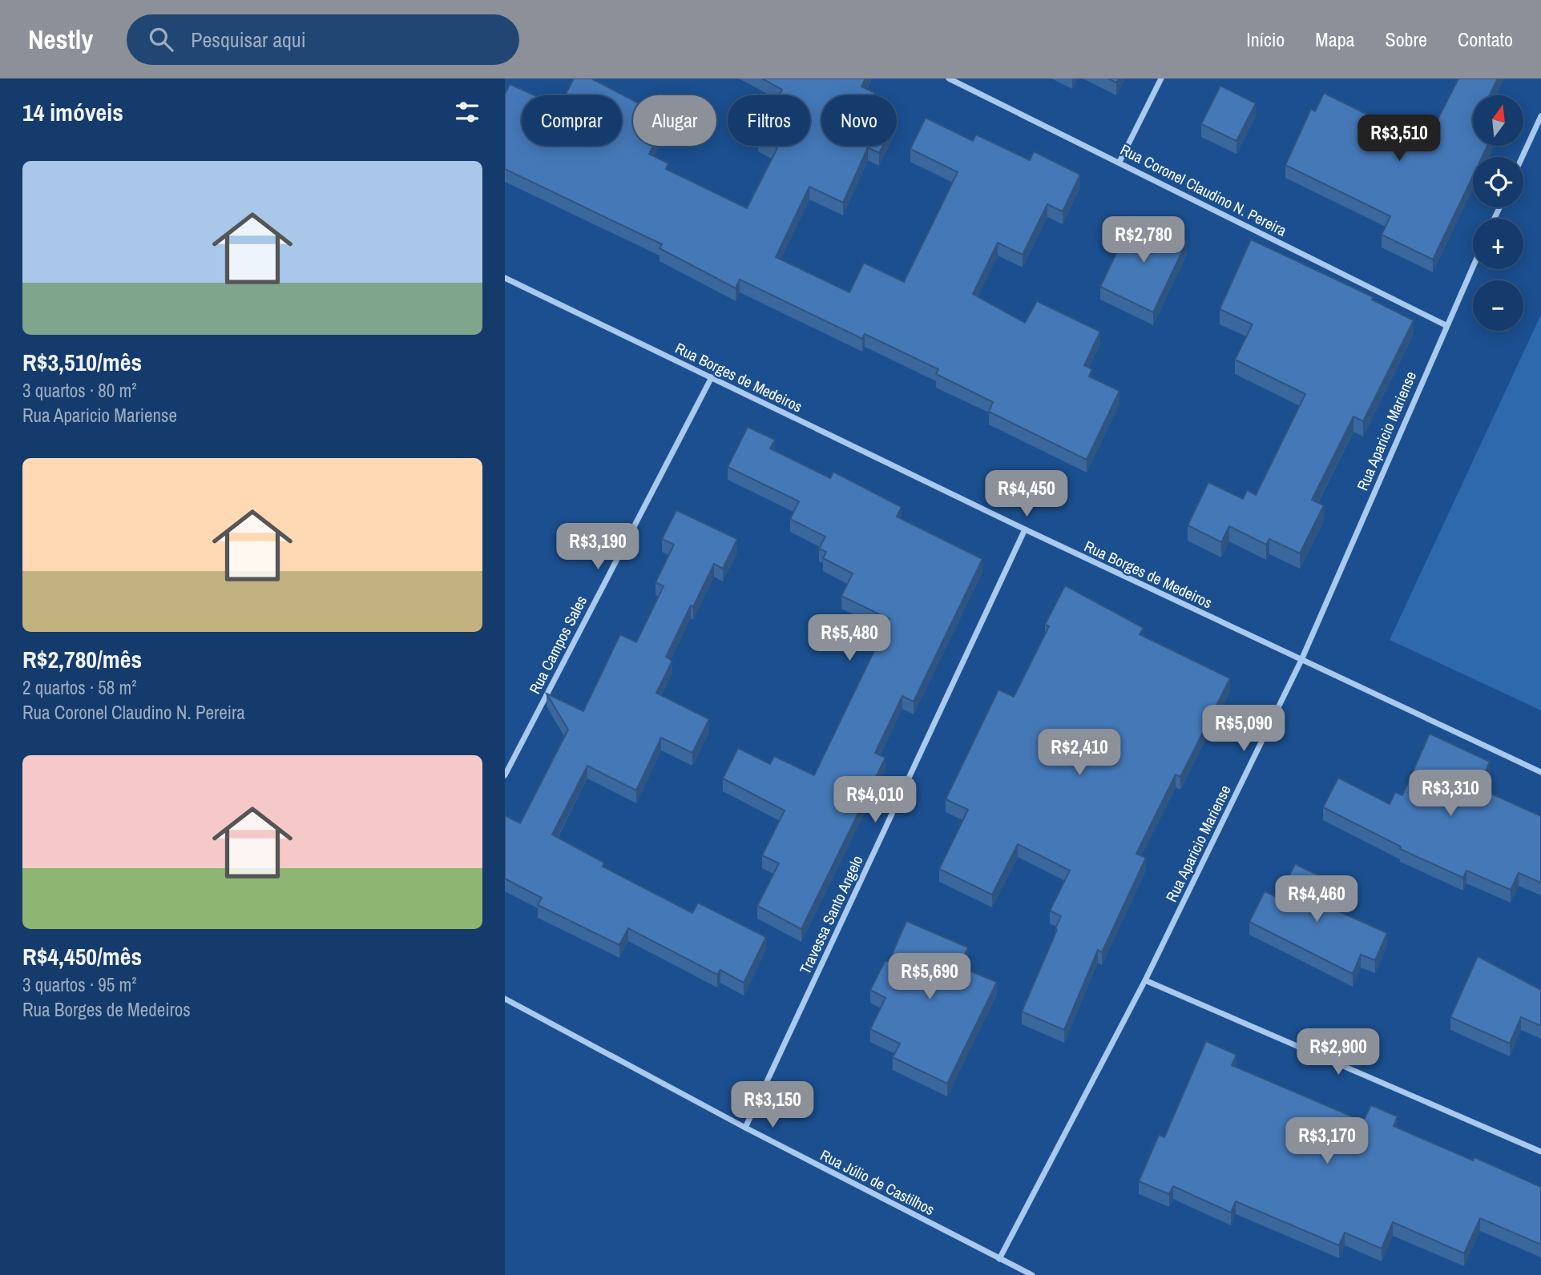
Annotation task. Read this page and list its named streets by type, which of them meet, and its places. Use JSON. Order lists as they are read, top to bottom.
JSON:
{
  "streets": {
    "street": [
      "Rua Coronel Claudino N. Pereira",
      "Rua Borges de Medeiros",
      "Rua Aparicio Mariense",
      "Rua Campos Sales",
      "Travessa Santo Angelo",
      "Rua Júlio de Castilhos"
    ]
  },
  "crossings": [
    ["Rua Coronel Claudino N. Pereira", "Rua Aparicio Mariense"],
    ["Rua Borges de Medeiros", "Rua Aparicio Mariense"],
    ["Rua Borges de Medeiros", "Rua Campos Sales"],
    ["Rua Borges de Medeiros", "Travessa Santo Angelo"],
    ["Rua Aparicio Mariense", "Rua Júlio de Castilhos"],
    ["Travessa Santo Angelo", "Rua Júlio de Castilhos"]
  ],
  "north": "top",
  "page": {
    "header": "Nestly",
    "search": "Pesquisar aqui",
    "nav": [
      "Início",
      "Mapa",
      "Sobre",
      "Contato"
    ],
    "heading": "14 imóveis",
    "map_buttons": ["+", "−"],
    "chip": [
      "Comprar",
      "Alugar",
      "Filtros",
      "Novo"
    ],
    "price": [
      "R$3,510",
      "R$2,780",
      "R$4,450",
      "R$3,190",
      "R$5,480",
      "R$5,090",
      "R$2,410",
      "R$3,310",
      "R$4,010",
      "R$4,460",
      "R$5,690",
      "R$2,900",
      "R$3,150",
      "R$3,170"
    ],
    "list": [
      {
        "name": "R$3,510/mês",
        "note": "3 quartos · 80 m² · Rua Aparicio Mariense"
      },
      {
        "name": "R$2,780/mês",
        "note": "2 quartos · 58 m² · Rua Coronel Claudino N. Pereira"
      },
      {
        "name": "R$4,450/mês",
        "note": "3 quartos · 95 m² · Rua Borges de Medeiros"
      }
    ]
  }
}
